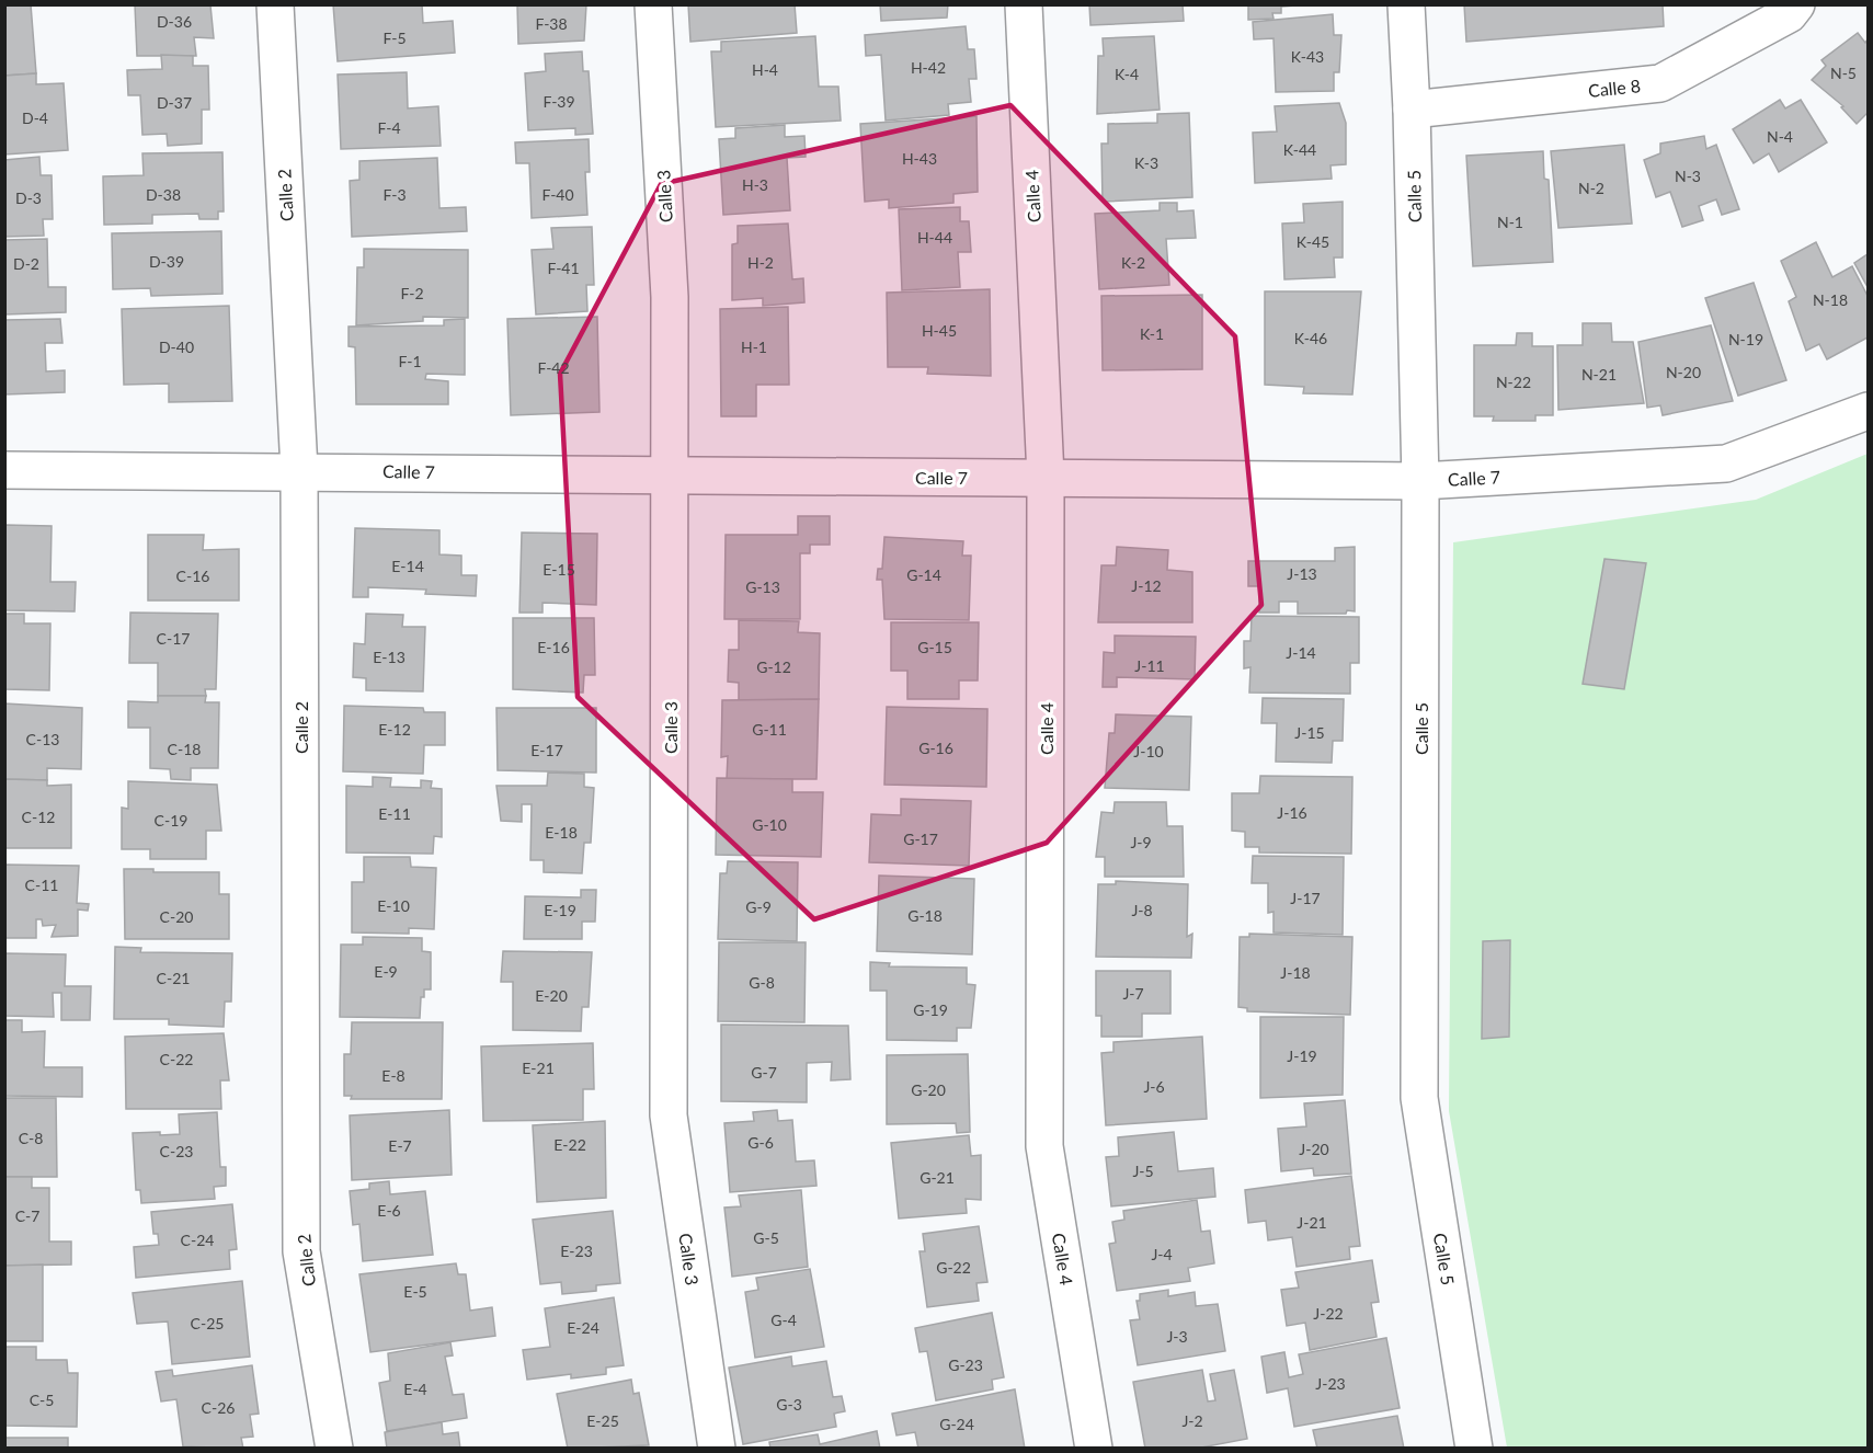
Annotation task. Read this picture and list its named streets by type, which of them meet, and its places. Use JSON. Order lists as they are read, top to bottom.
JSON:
{
  "streets": {
    "street": [
      "Calle 8",
      "Calle 2",
      "Calle 3",
      "Calle 4",
      "Calle 5",
      "Calle 7"
    ]
  },
  "crossings": [
    ["Calle 8", "Calle 5"],
    ["Calle 2", "Calle 7"],
    ["Calle 3", "Calle 7"],
    ["Calle 4", "Calle 7"],
    ["Calle 5", "Calle 7"]
  ],
  "house_numbers": [
    "D-36",
    "F-38",
    "F-5",
    "K-43",
    "H-42",
    "H-4",
    "N-5",
    "K-4",
    "F-39",
    "D-37",
    "D-4",
    "F-4",
    "N-4",
    "K-44",
    "H-43",
    "K-3",
    "N-3",
    "H-3",
    "N-2",
    "D-38",
    "F-3",
    "F-40",
    "D-3",
    "N-1",
    "H-44",
    "K-45",
    "D-39",
    "H-2",
    "K-2",
    "D-2",
    "F-41",
    "F-2",
    "N-18",
    "H-45",
    "K-1",
    "K-46",
    "N-19",
    "D-40",
    "H-1",
    "F-1",
    "F-42",
    "N-20",
    "N-21",
    "N-22",
    "E-14",
    "E-15",
    "J-13",
    "G-14",
    "C-16",
    "J-12",
    "G-13",
    "C-17",
    "E-16",
    "G-15",
    "J-14",
    "E-13",
    "J-11",
    "G-12",
    "E-12",
    "G-11",
    "J-15",
    "C-13",
    "G-16",
    "C-18",
    "E-17",
    "J-10",
    "J-16",
    "E-11",
    "C-12",
    "C-19",
    "G-10",
    "E-18",
    "G-17",
    "J-9",
    "C-11",
    "J-17",
    "E-10",
    "G-9",
    "E-19",
    "J-8",
    "G-18",
    "C-20",
    "E-9",
    "J-18",
    "C-21",
    "G-8",
    "J-7",
    "E-20",
    "G-19",
    "J-19",
    "C-22",
    "E-21",
    "G-7",
    "E-8",
    "J-6",
    "G-20",
    "C-8",
    "G-6",
    "E-22",
    "E-7",
    "J-20",
    "C-23",
    "J-5",
    "G-21",
    "E-6",
    "C-7",
    "J-21",
    "G-5",
    "C-24",
    "E-23",
    "J-4",
    "G-22",
    "E-5",
    "J-22",
    "G-4",
    "C-25",
    "E-24",
    "J-3",
    "G-23",
    "J-23",
    "E-4",
    "C-5",
    "G-3",
    "C-26",
    "E-25",
    "J-2",
    "G-24"
  ]
}
